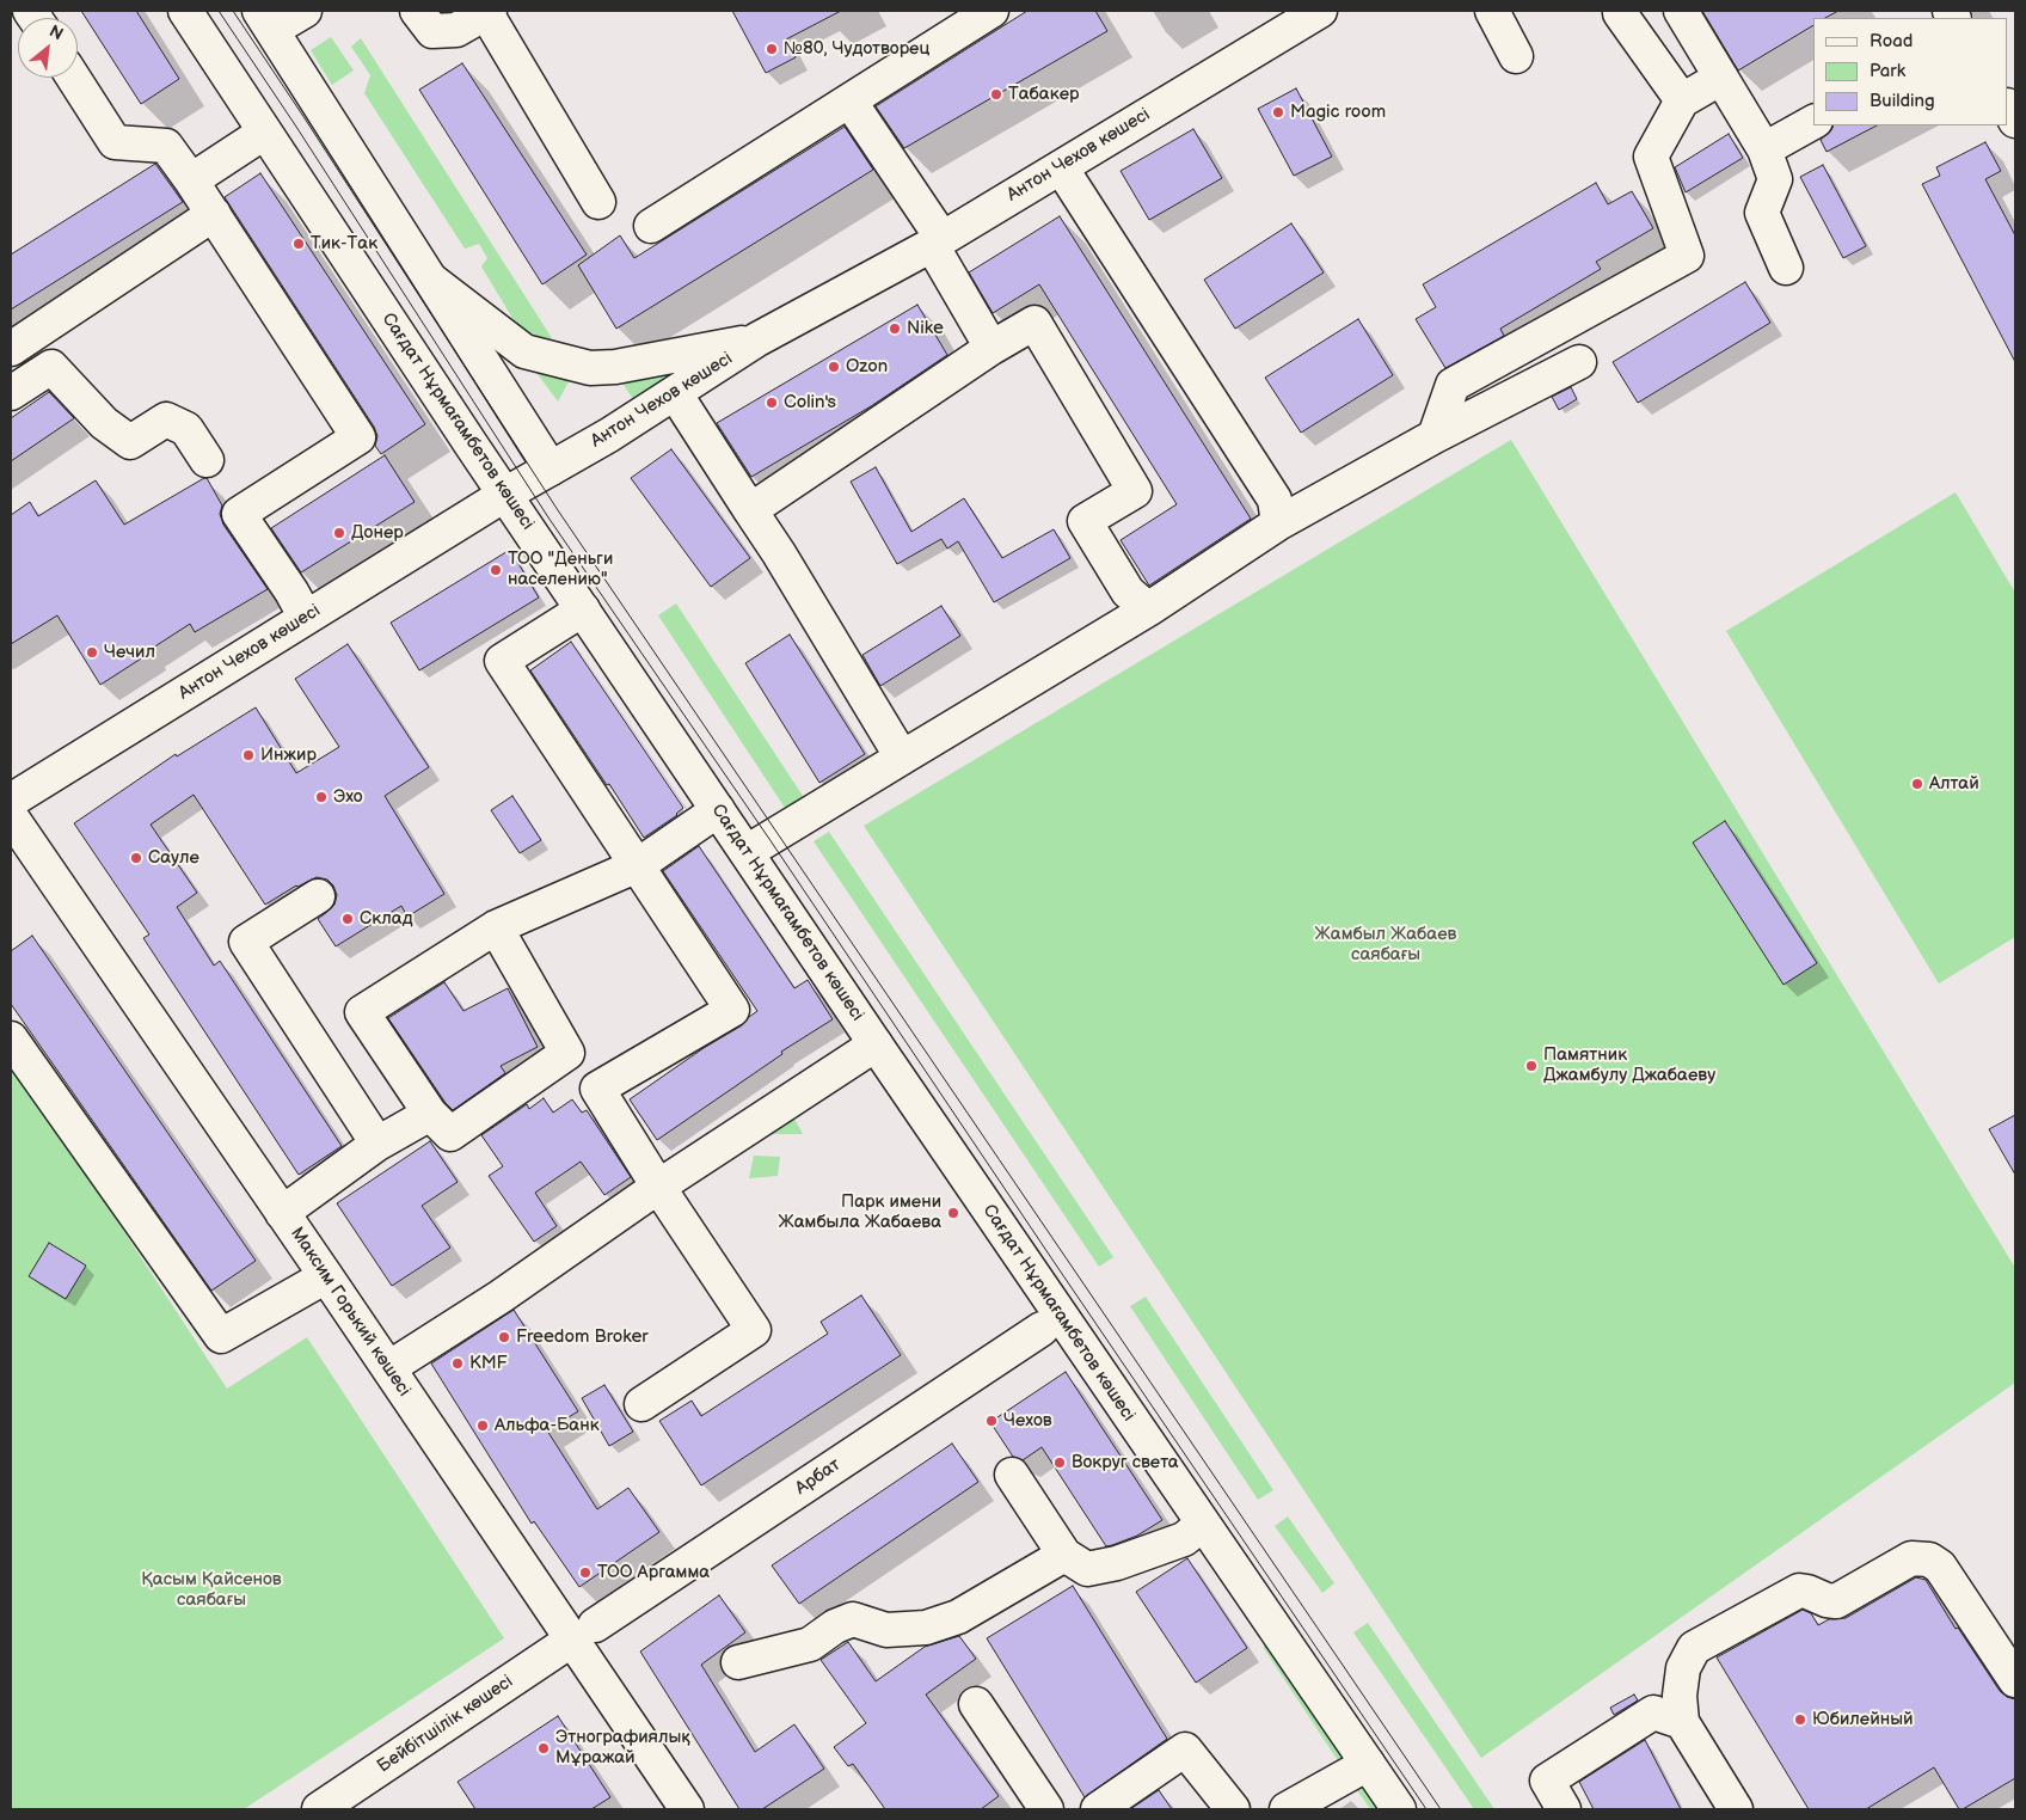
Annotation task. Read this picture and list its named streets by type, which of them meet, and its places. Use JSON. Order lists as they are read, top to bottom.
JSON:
{
  "streets": {
    "street": [
      "Антон Чехов көшесі",
      "Сағдат Нұрмағамбетов көшесі",
      "Максим Горький көшесі",
      "Арбат",
      "Бейбітшілік көшесі"
    ]
  },
  "crossings": [
    ["Антон Чехов көшесі", "Сағдат Нұрмағамбетов көшесі"],
    ["Максим Горький көшесі", "Арбат"],
    ["Максим Горький көшесі", "Бейбітшілік көшесі"],
    ["Арбат", "Бейбітшілік көшесі"]
  ],
  "parks": ["Жамбыл Жабаев саябағы", "Қасым Қайсенов саябағы"],
  "places": [
    "№80, Чудотворец",
    "Табакер",
    "Magic room",
    "Тик-Так",
    "Nike",
    "Ozon",
    "Colin's",
    "Донер",
    "ТОО \"Деньги населению\"",
    "Чечил",
    "Инжир",
    "Алтай",
    "Эхо",
    "Сауле",
    "Склад",
    "Памятник Джамбулу Джабаеву",
    "Парк имени Жамбыла Жабаева",
    "Freedom Broker",
    "KMF",
    "Чехов",
    "Альфа-Банк",
    "Вокруг света",
    "ТОО Аргамма",
    "Юбилейный",
    "Этнографиялық Мұражай"
  ],
  "legend": ["Road", "Park", "Building"],
  "north": "top right"
}
